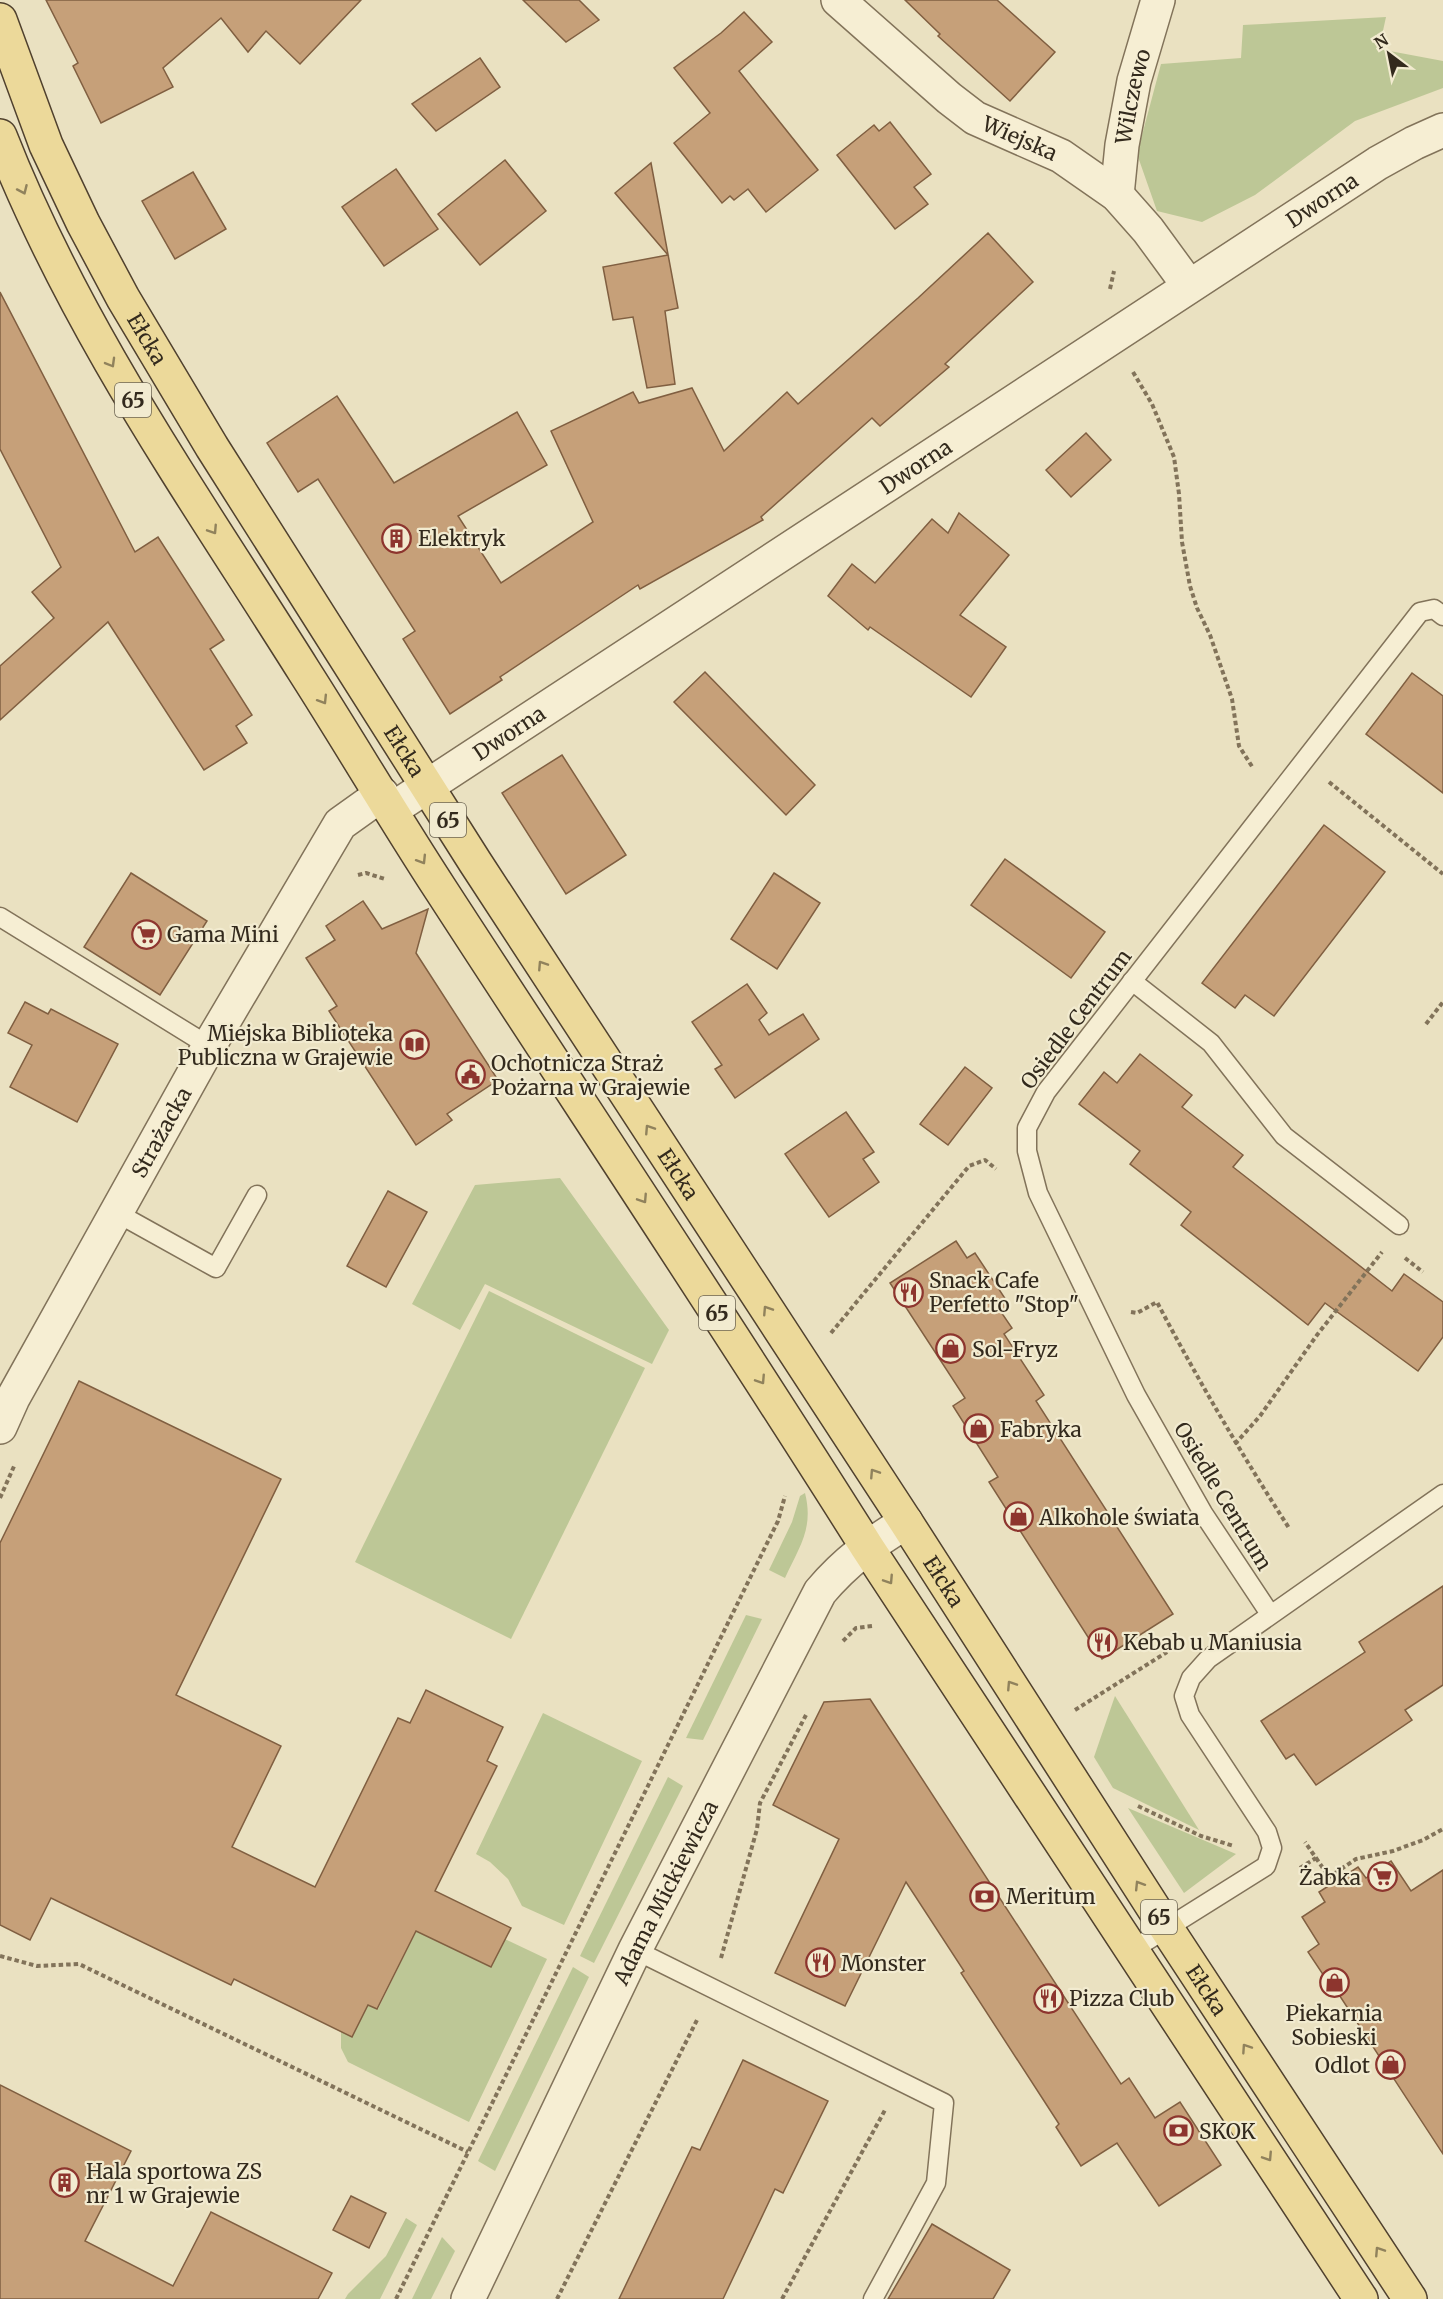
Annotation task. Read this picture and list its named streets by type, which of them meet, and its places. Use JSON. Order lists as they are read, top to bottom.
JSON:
{
  "streets": {
    "main road": ["Ełcka", "65"],
    "street": [
      "Wilczewo",
      "Wiejska",
      "Dworna",
      "Strażacka",
      "Adama Mickiewicza"
    ],
    "lane": ["Osiedle Centrum"]
  },
  "crossings": [
    ["Wilczewo", "Wiejska"],
    ["Wiejska", "Dworna"],
    ["Dworna", "Ełcka"],
    ["Dworna", "Strażacka"],
    ["Ełcka", "Strażacka"],
    ["Ełcka", "Adama Mickiewicza"]
  ],
  "places": {
    "building": ["Elektryk", "Hala sportowa ZS nr 1 w Grajewie"],
    "supermarket": ["Gama Mini", "Żabka"],
    "library": ["Miejska Biblioteka Publiczna w Grajewie"],
    "public building": ["Ochotnicza Straż Pożarna w Grajewie"],
    "restaurant": [
      "Snack Cafe Perfetto \"Stop\"",
      "Kebab u Maniusia",
      "Monster",
      "Pizza Club"
    ],
    "shop": [
      "Sol-Fryz",
      "Fabryka",
      "Alkohole świata",
      "Piekarnia Sobieski",
      "Odlot"
    ],
    "bank": ["Meritum", "SKOK"]
  },
  "north": "top left"
}
